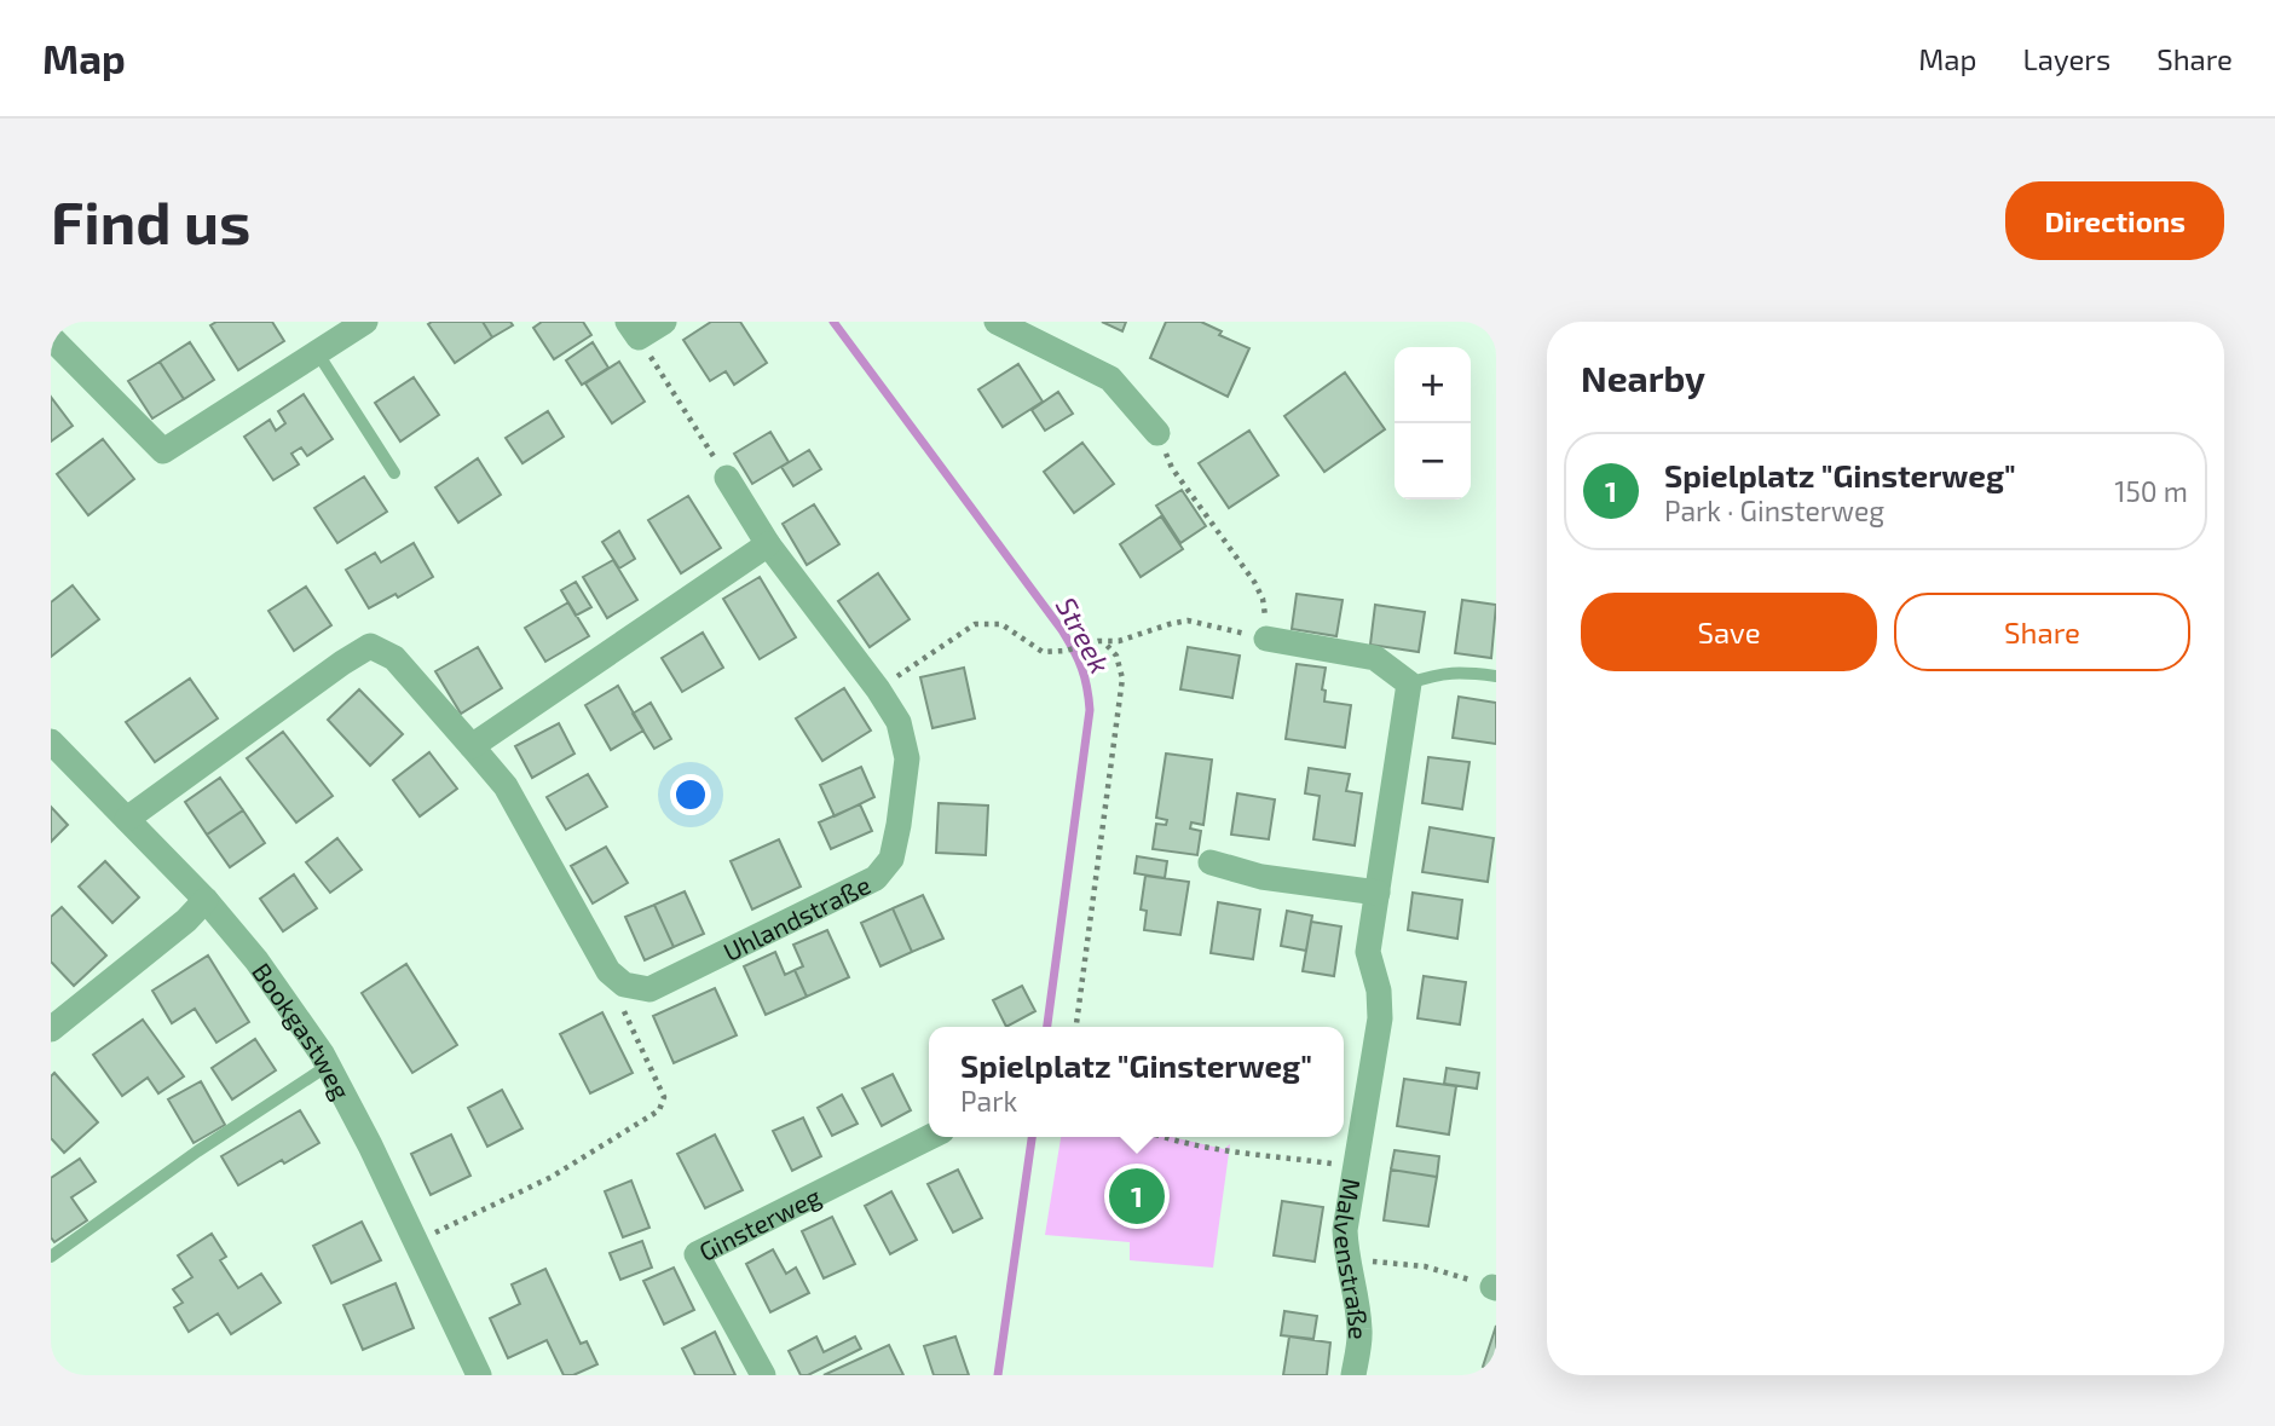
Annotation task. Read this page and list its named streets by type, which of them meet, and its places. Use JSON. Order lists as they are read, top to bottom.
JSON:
{
  "streets": {
    "street": [
      "Uhlandstraße",
      "Bookgastweg",
      "Ginsterweg",
      "Malvenstraße"
    ]
  },
  "water": ["Streek"],
  "page": {
    "header": "Map",
    "nav": ["Map", "Layers", "Share"],
    "buttons": [
      "Directions",
      ["Save", "Share"]
    ],
    "title": "Find us",
    "heading": "Nearby",
    "map_buttons": ["+", "−"],
    "list": [
      {
        "mark": "1",
        "name": "Spielplatz \"Ginsterweg\"",
        "note": "Park · Ginsterweg",
        "value": "150 m"
      }
    ],
    "popup": ["Spielplatz \"Ginsterweg\"", "Park"],
    "pins": "1"
  }
}
